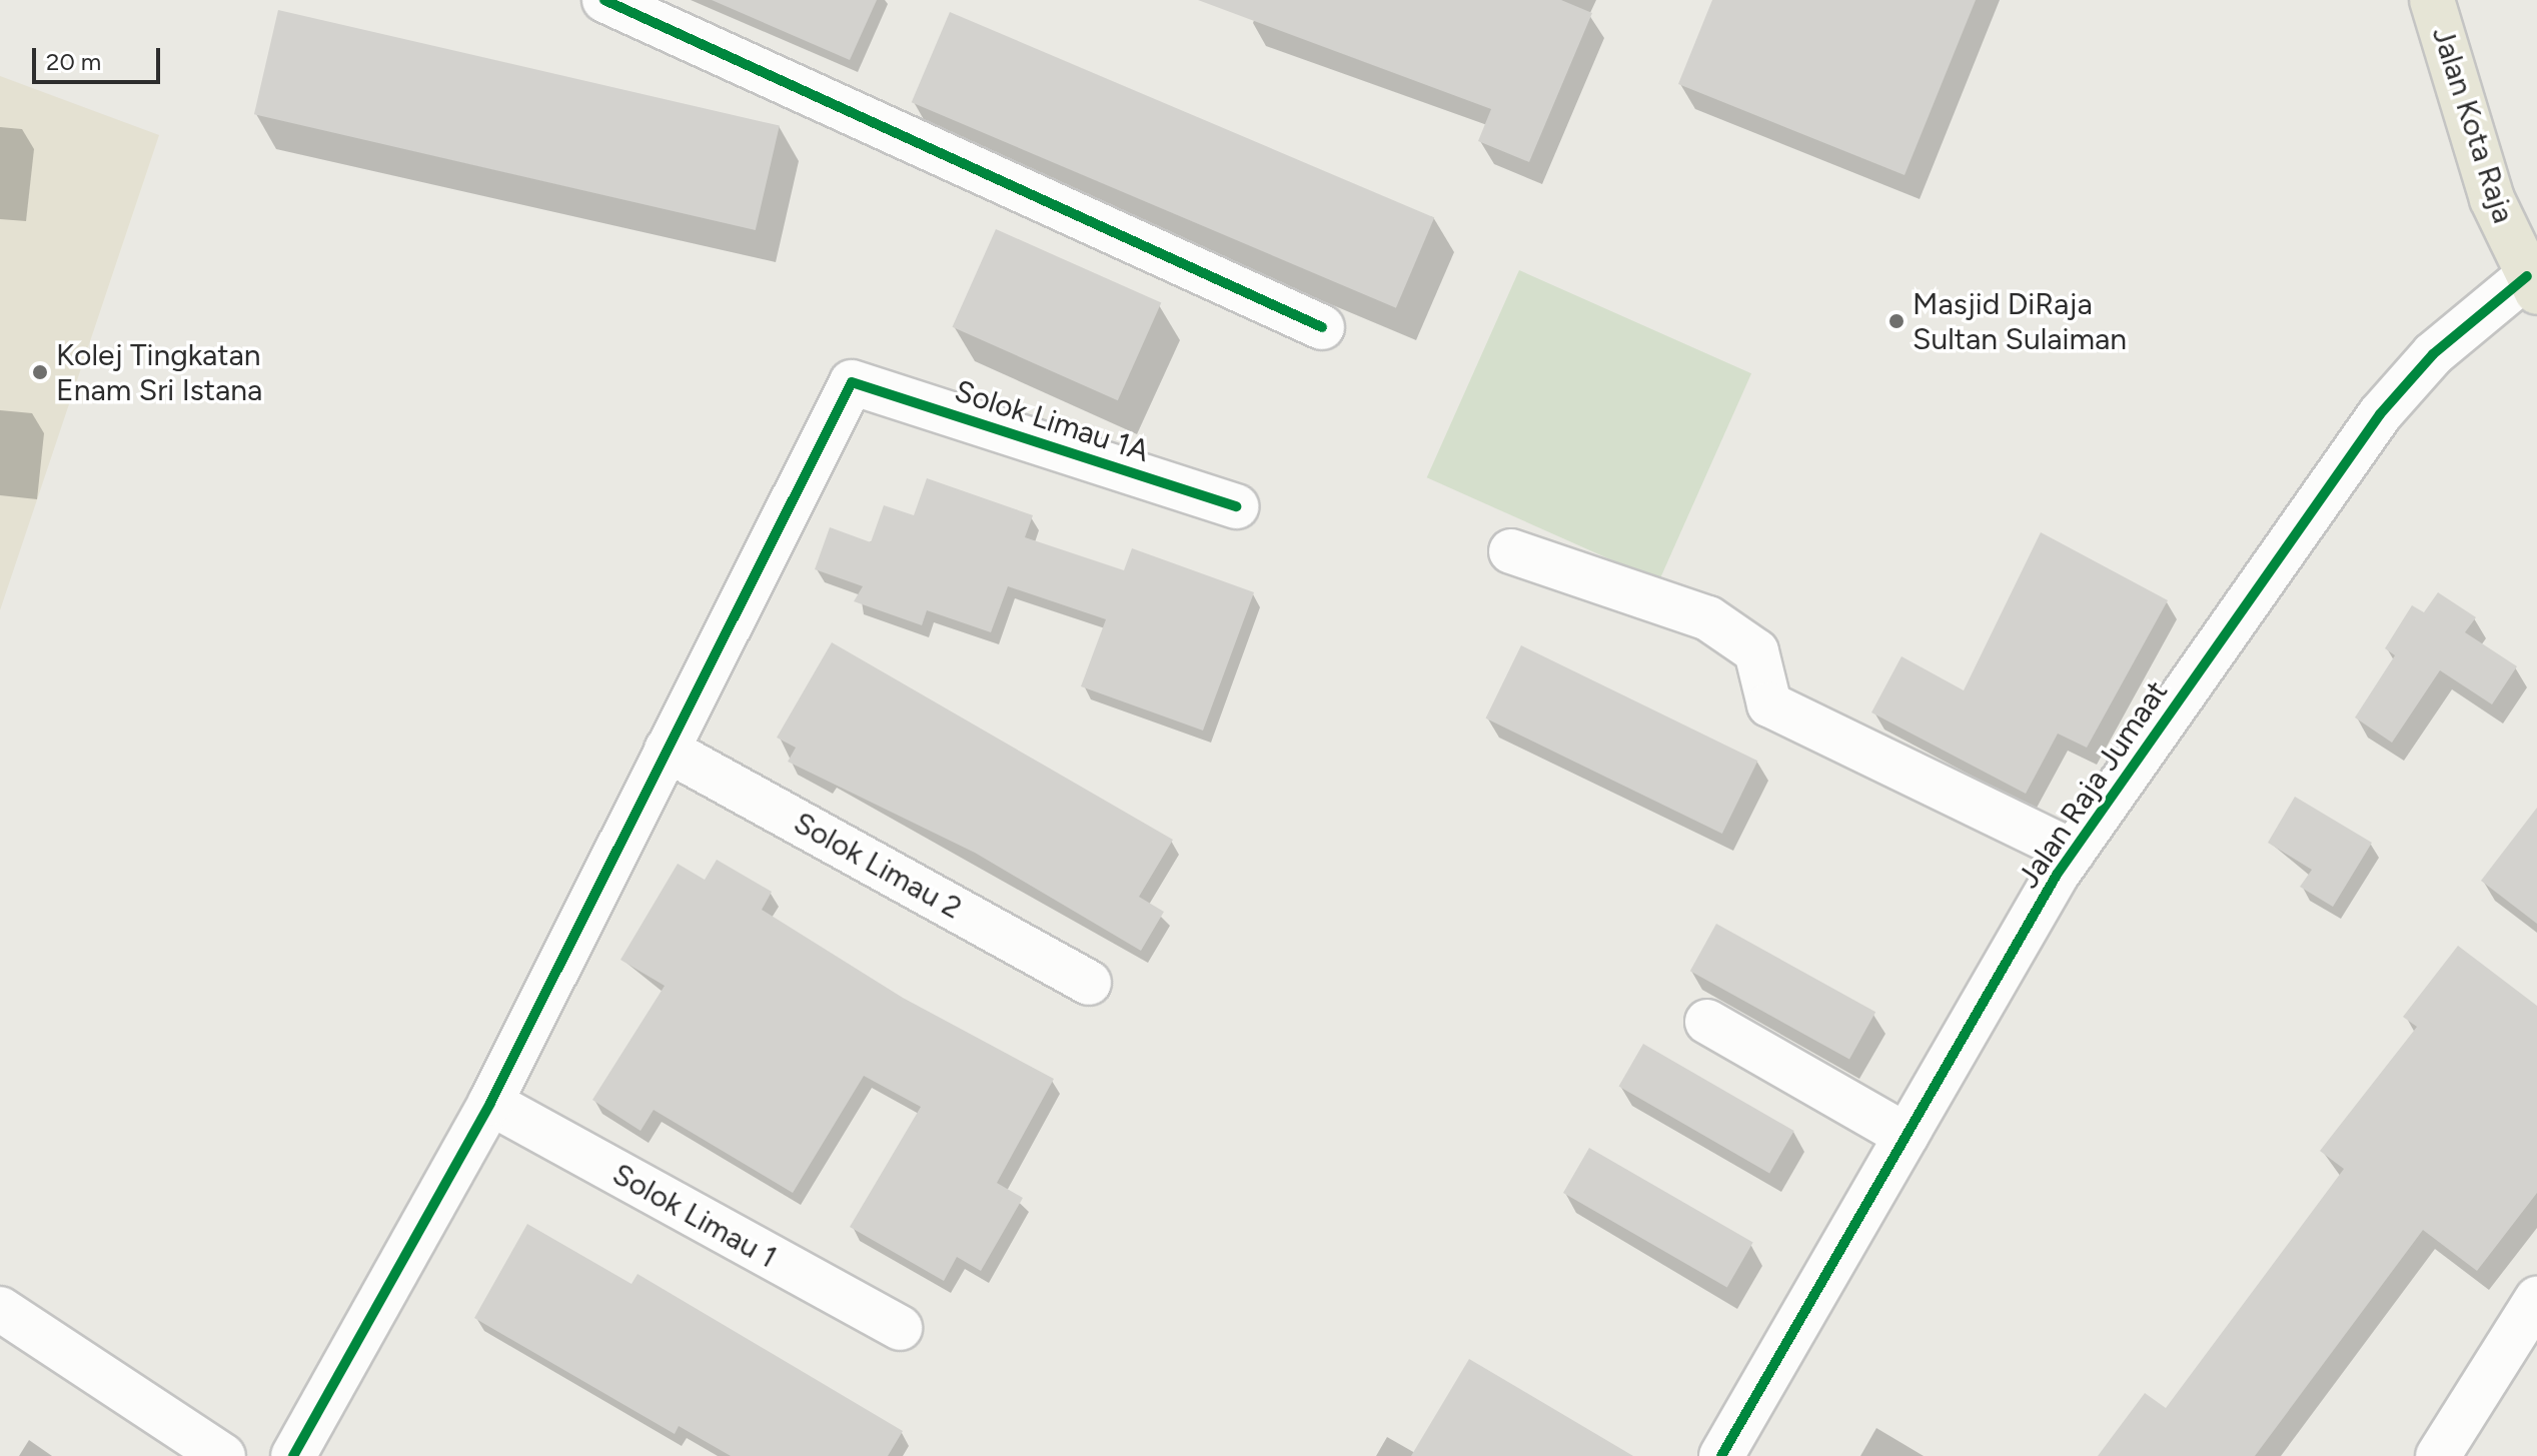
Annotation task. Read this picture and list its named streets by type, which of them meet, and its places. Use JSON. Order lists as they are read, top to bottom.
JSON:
{
  "streets": {
    "main road": ["Jalan Kota Raja"],
    "street": [
      "Solok Limau 1A",
      "Jalan Raja Jumaat",
      "Solok Limau 2",
      "Solok Limau 1"
    ]
  },
  "crossings": [
    ["Jalan Kota Raja", "Jalan Raja Jumaat"],
    ["Solok Limau 1A", "Solok Limau 2"]
  ],
  "places": ["Masjid DiRaja Sultan Sulaiman", "Kolej Tingkatan Enam Sri Istana"],
  "scale_bar": "20 m"
}
